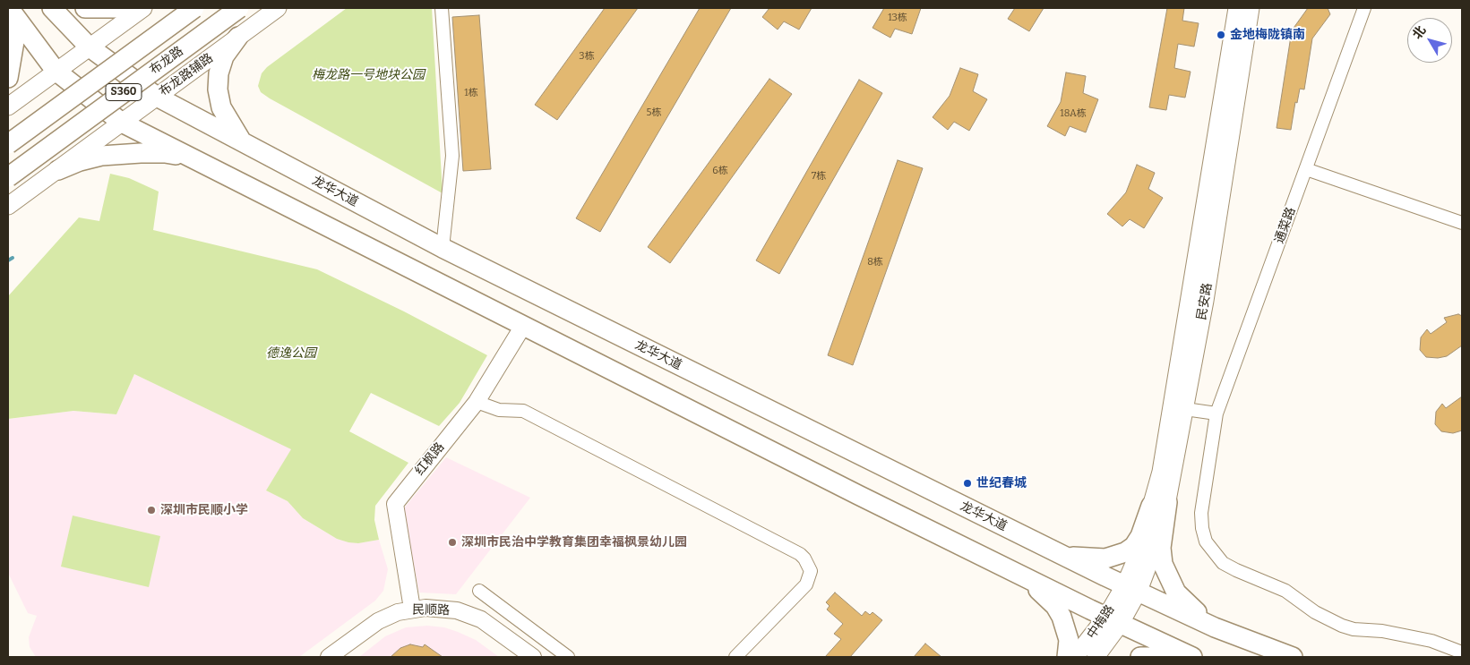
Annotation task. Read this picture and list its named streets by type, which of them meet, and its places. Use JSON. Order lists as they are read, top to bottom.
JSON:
{
  "streets": {
    "main road": [
      "布龙路",
      "布龙路辅路",
      "S360",
      "龙华大道",
      "民安路",
      "中梅路"
    ],
    "street": ["通菜路", "红枫路", "民顺路"]
  },
  "crossings": [
    ["布龙路辅路", "龙华大道"],
    ["龙华大道", "民安路"],
    ["龙华大道", "中梅路"],
    ["民安路", "中梅路"],
    ["红枫路", "民顺路"]
  ],
  "parks": ["梅龙路一号地块公园", "德逸公园"],
  "places": [
    "金地梅陇镇南",
    "世纪春城",
    "深圳市民顺小学",
    "深圳市民治中学教育集团幸福枫景幼儿园"
  ],
  "house_numbers": [
    "13栋",
    "3栋",
    "1栋",
    "5栋",
    "18A栋",
    "6栋",
    "7栋",
    "8栋"
  ],
  "north": "top left"
}
